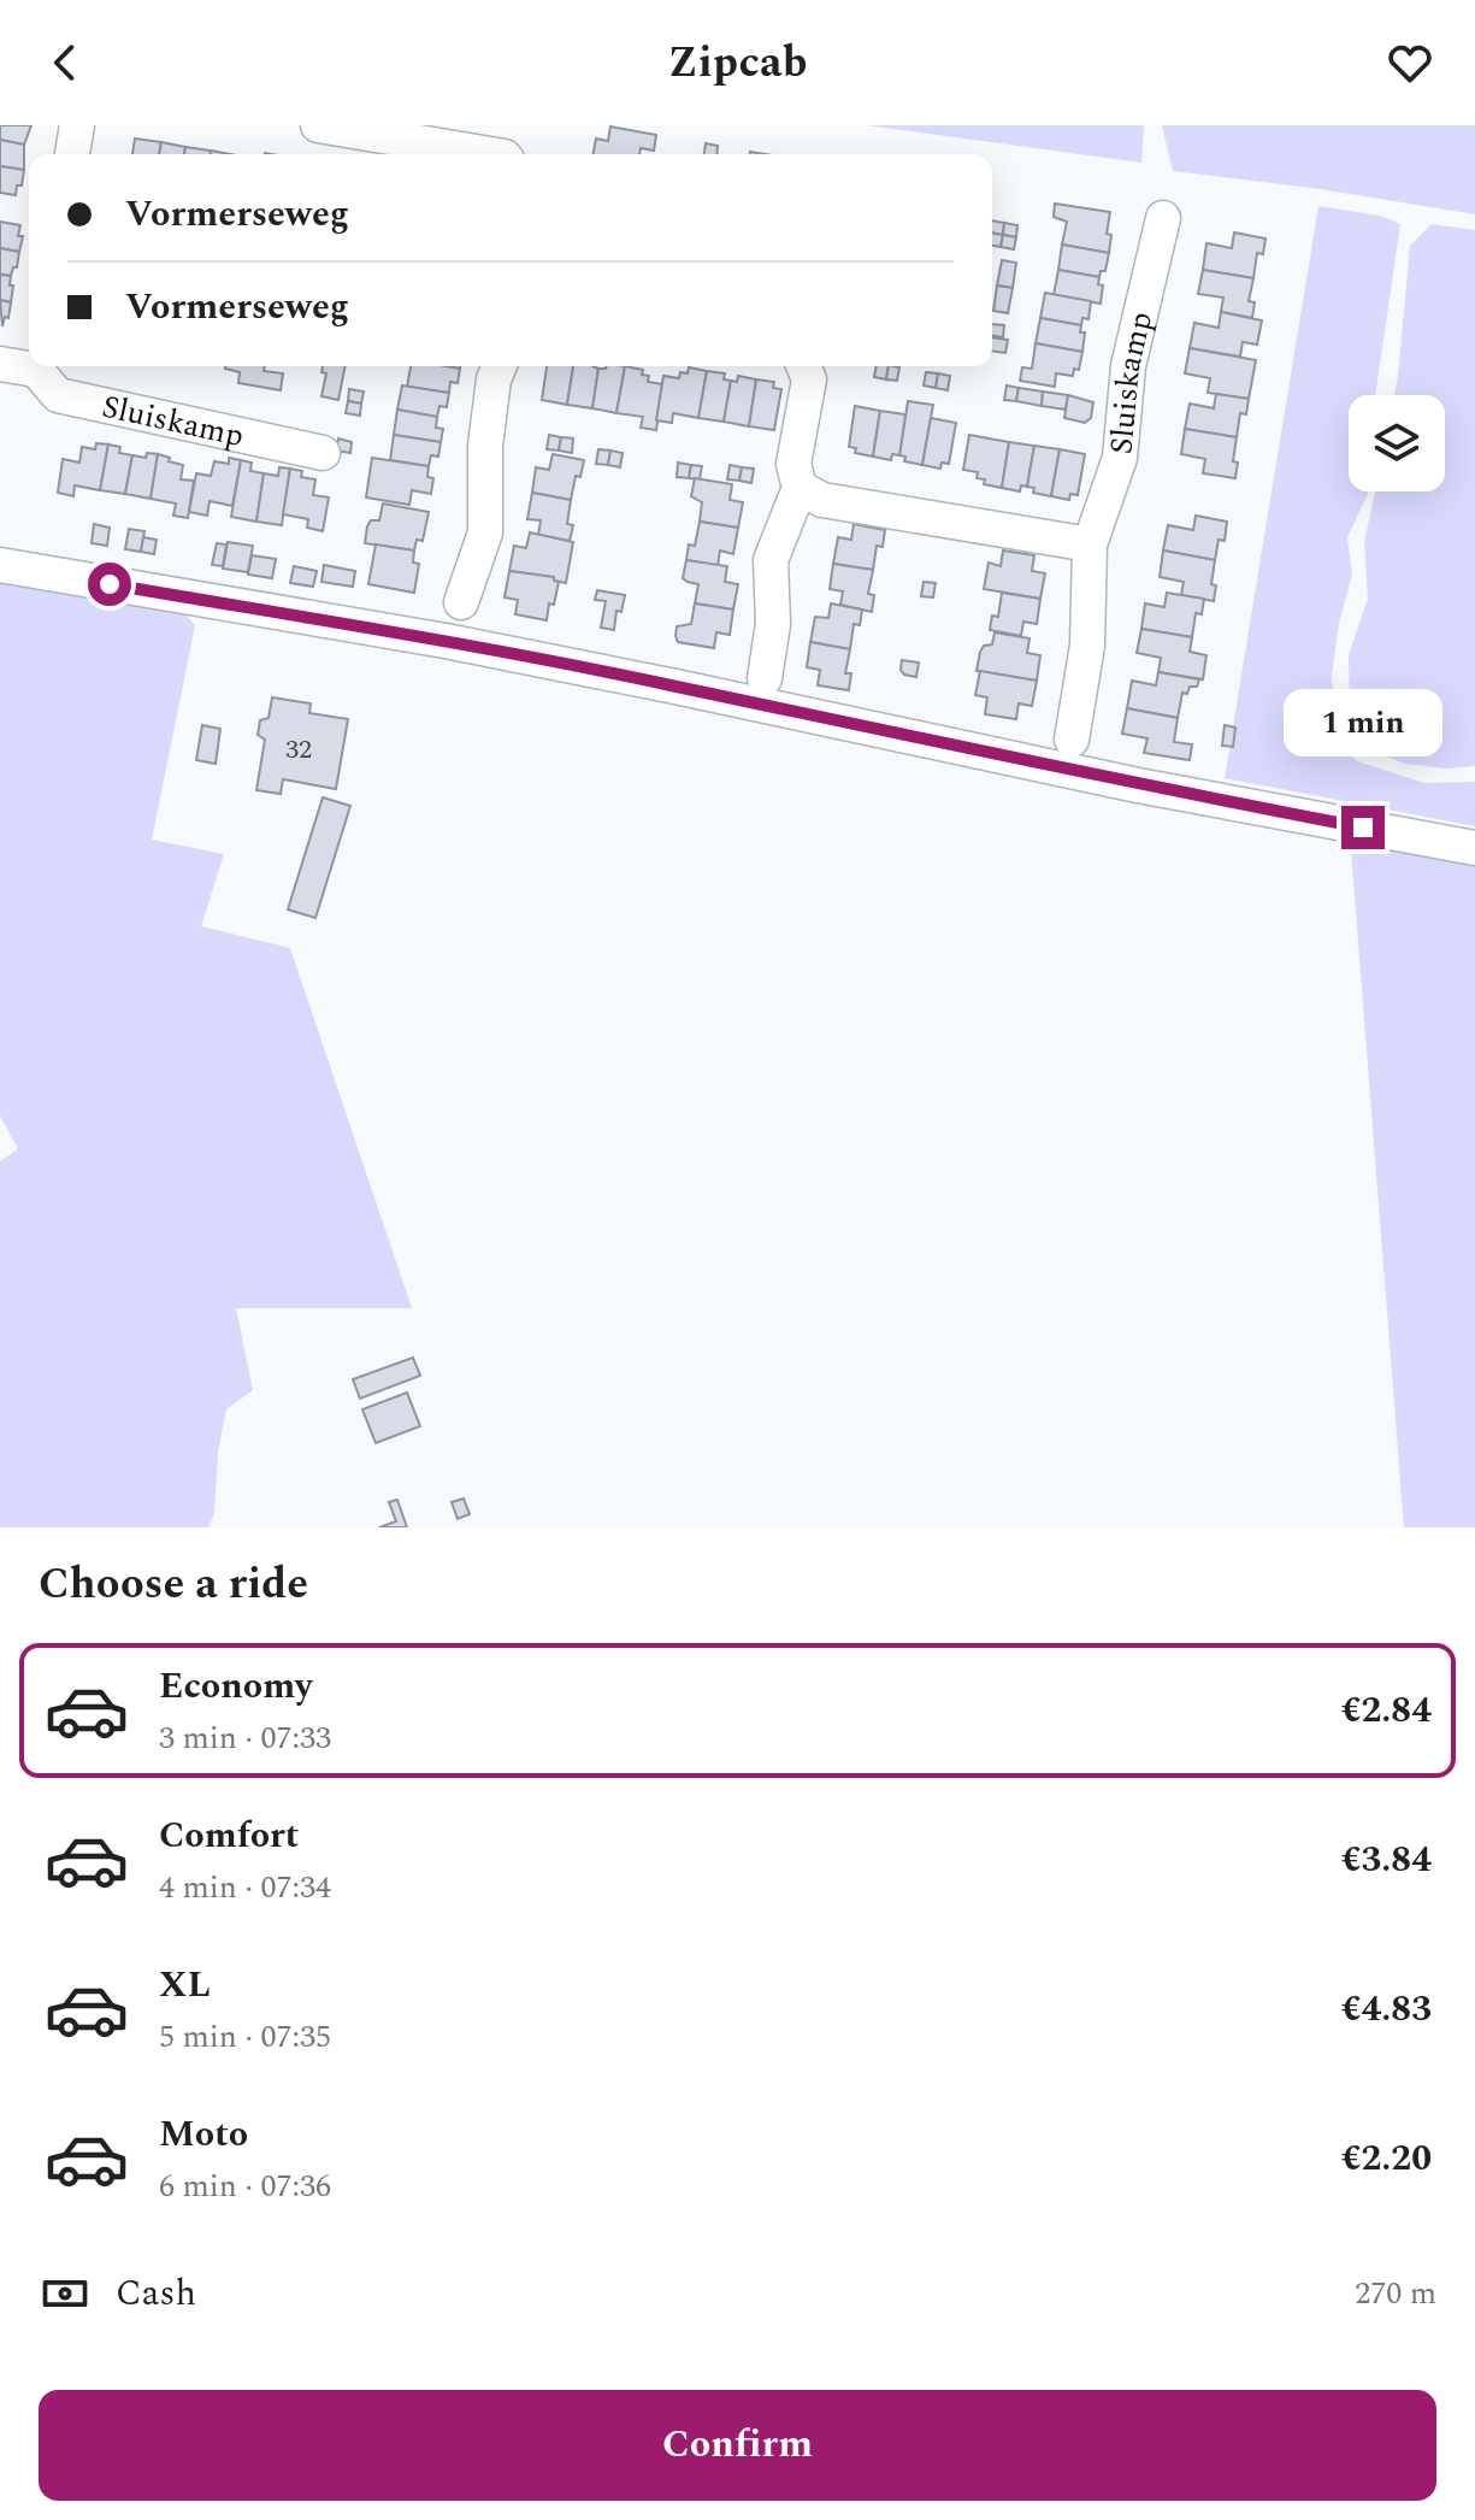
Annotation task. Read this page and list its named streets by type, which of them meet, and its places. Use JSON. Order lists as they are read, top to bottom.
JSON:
{
  "streets": {
    "street": ["Sluiskamp"]
  },
  "house_numbers": ["32"],
  "page": {
    "header": "Zipcab",
    "banner": ["Vormerseweg", "Vormerseweg"],
    "bubble": "1 min",
    "heading": "Choose a ride",
    "list": [
      {
        "name": "Economy",
        "note": "3 min · 07:33",
        "value": "€2.84"
      },
      {
        "name": "Comfort",
        "note": "4 min · 07:34",
        "value": "€3.84"
      },
      {
        "name": "XL",
        "note": "5 min · 07:35",
        "value": "€4.83"
      },
      {
        "name": "Moto",
        "note": "6 min · 07:36",
        "value": "€2.20"
      }
    ],
    "pay": ["Cash", "270 m"],
    "buttons": "Confirm"
  }
}
